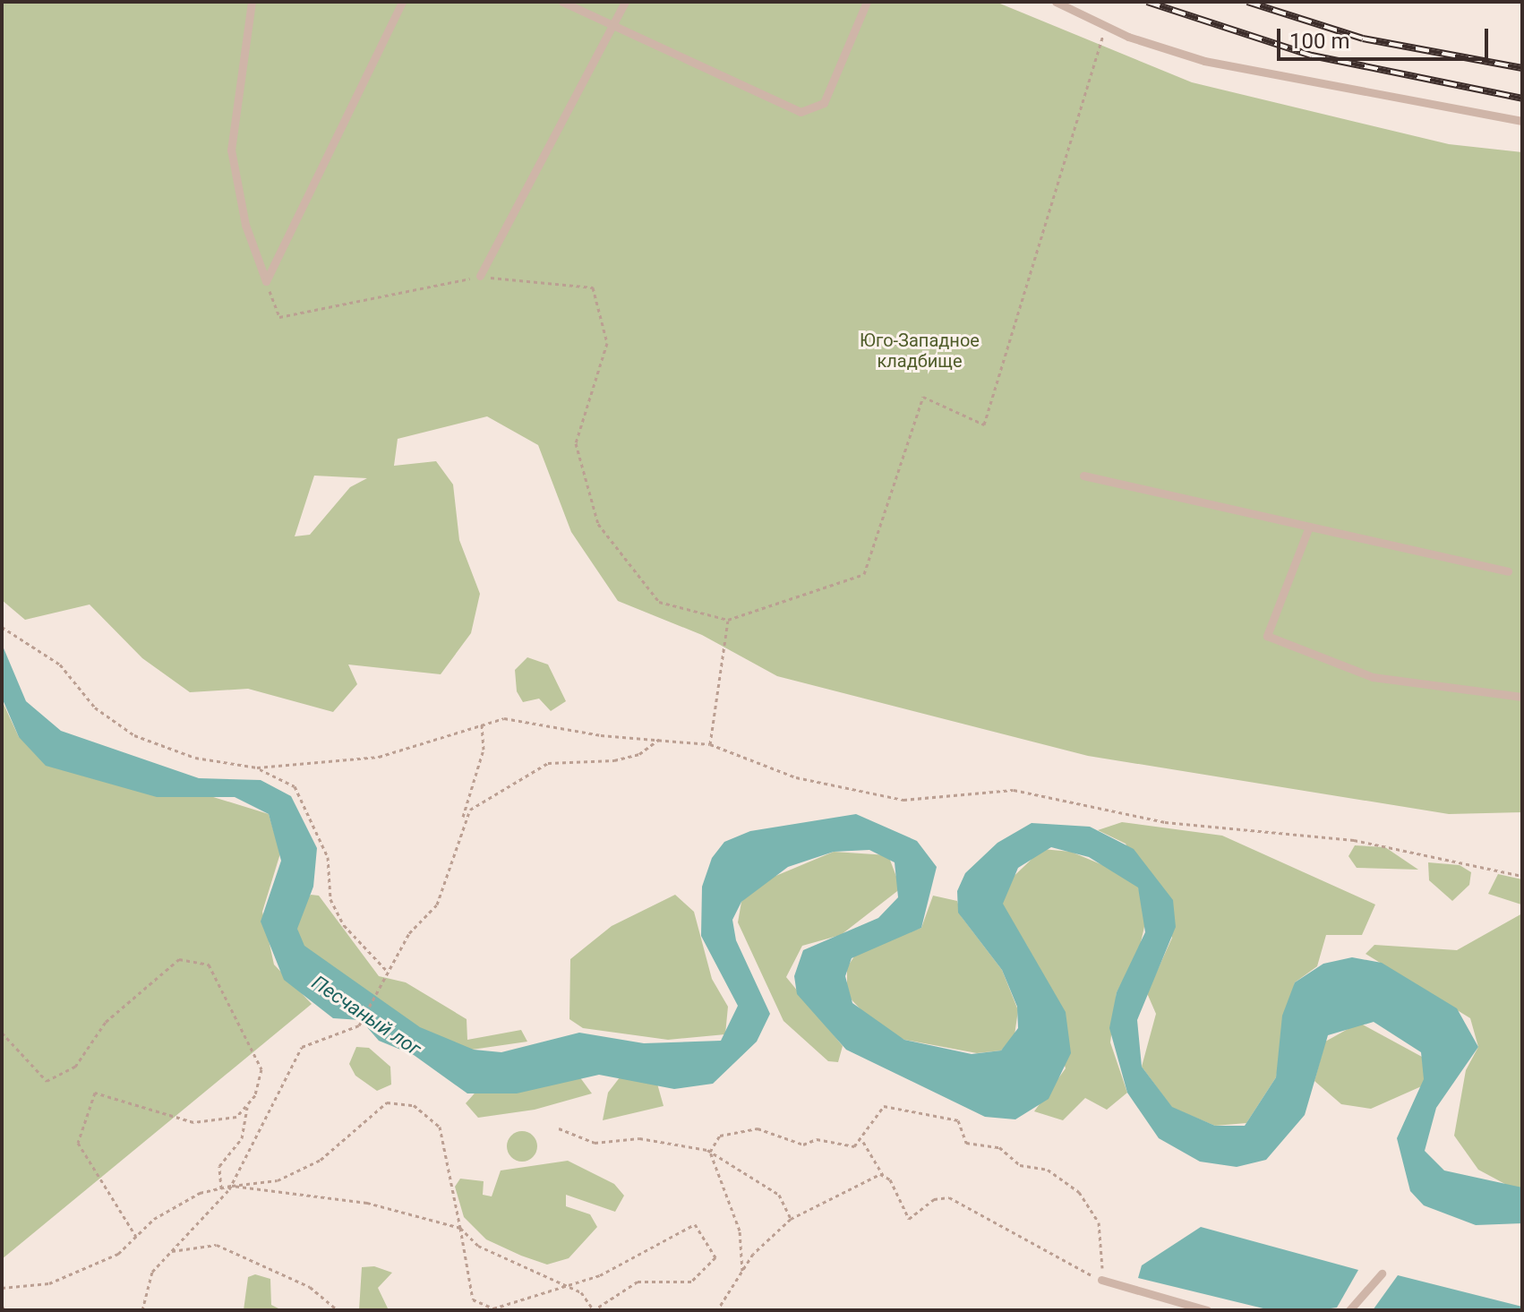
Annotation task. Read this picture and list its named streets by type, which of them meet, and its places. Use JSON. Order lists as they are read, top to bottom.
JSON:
{
  "water": ["Песчаный лог"],
  "parks": ["Юго-Западное кладбище"],
  "scale_bar": "100 m"
}
